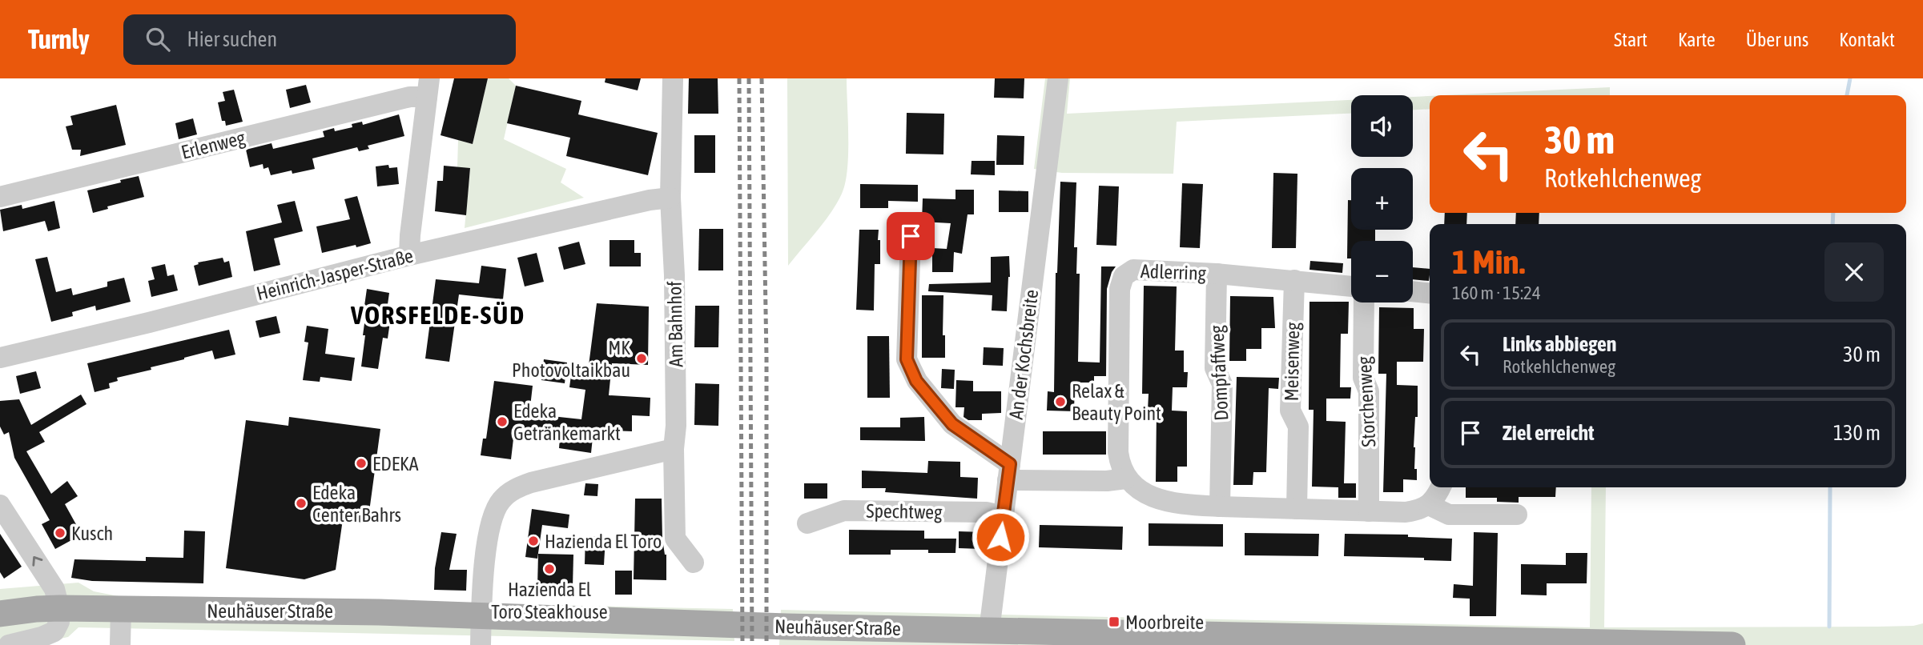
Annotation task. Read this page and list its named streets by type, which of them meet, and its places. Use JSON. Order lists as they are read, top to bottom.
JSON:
{
  "streets": {
    "main road": ["Neuhäuser Straße"],
    "street": [
      "Erlenweg",
      "Adlerring",
      "Heinrich-Jasper-Straße",
      "Am Bahnhof",
      "An der Kochsbreite",
      "Meisenweg",
      "Dompfaffweg",
      "Storchenweg",
      "Spechtweg"
    ]
  },
  "crossings": [
    ["Adlerring", "Meisenweg"],
    ["Adlerring", "Dompfaffweg"],
    ["Heinrich-Jasper-Straße", "Am Bahnhof"],
    ["An der Kochsbreite", "Spechtweg"],
    ["An der Kochsbreite", "Neuhäuser Straße"]
  ],
  "districts": ["VORSFELDE-SÜD"],
  "places": {
    "other": [
      "MK Photovoltaikbau",
      "Relax & Beauty Point",
      "Edeka Getränkemarkt",
      "EDEKA",
      "Edeka Center Bahrs",
      "Kusch",
      "Hazienda El Toro",
      "Hazienda El Toro Steakhouse"
    ],
    "transit": ["Moorbreite"]
  },
  "page": {
    "header": "Turnly",
    "search": "Hier suchen",
    "nav": [
      "Start",
      "Karte",
      "Über uns",
      "Kontakt"
    ],
    "map_buttons": ["+", "−"],
    "turn": ["30 m", "Rotkehlchenweg"],
    "heading": ["1 Min.", "160 m · 15:24"],
    "list": [
      {
        "name": "Links abbiegen",
        "note": "Rotkehlchenweg",
        "value": "30 m"
      },
      {
        "name": "Ziel erreicht",
        "value": "130 m"
      }
    ]
  }
}
